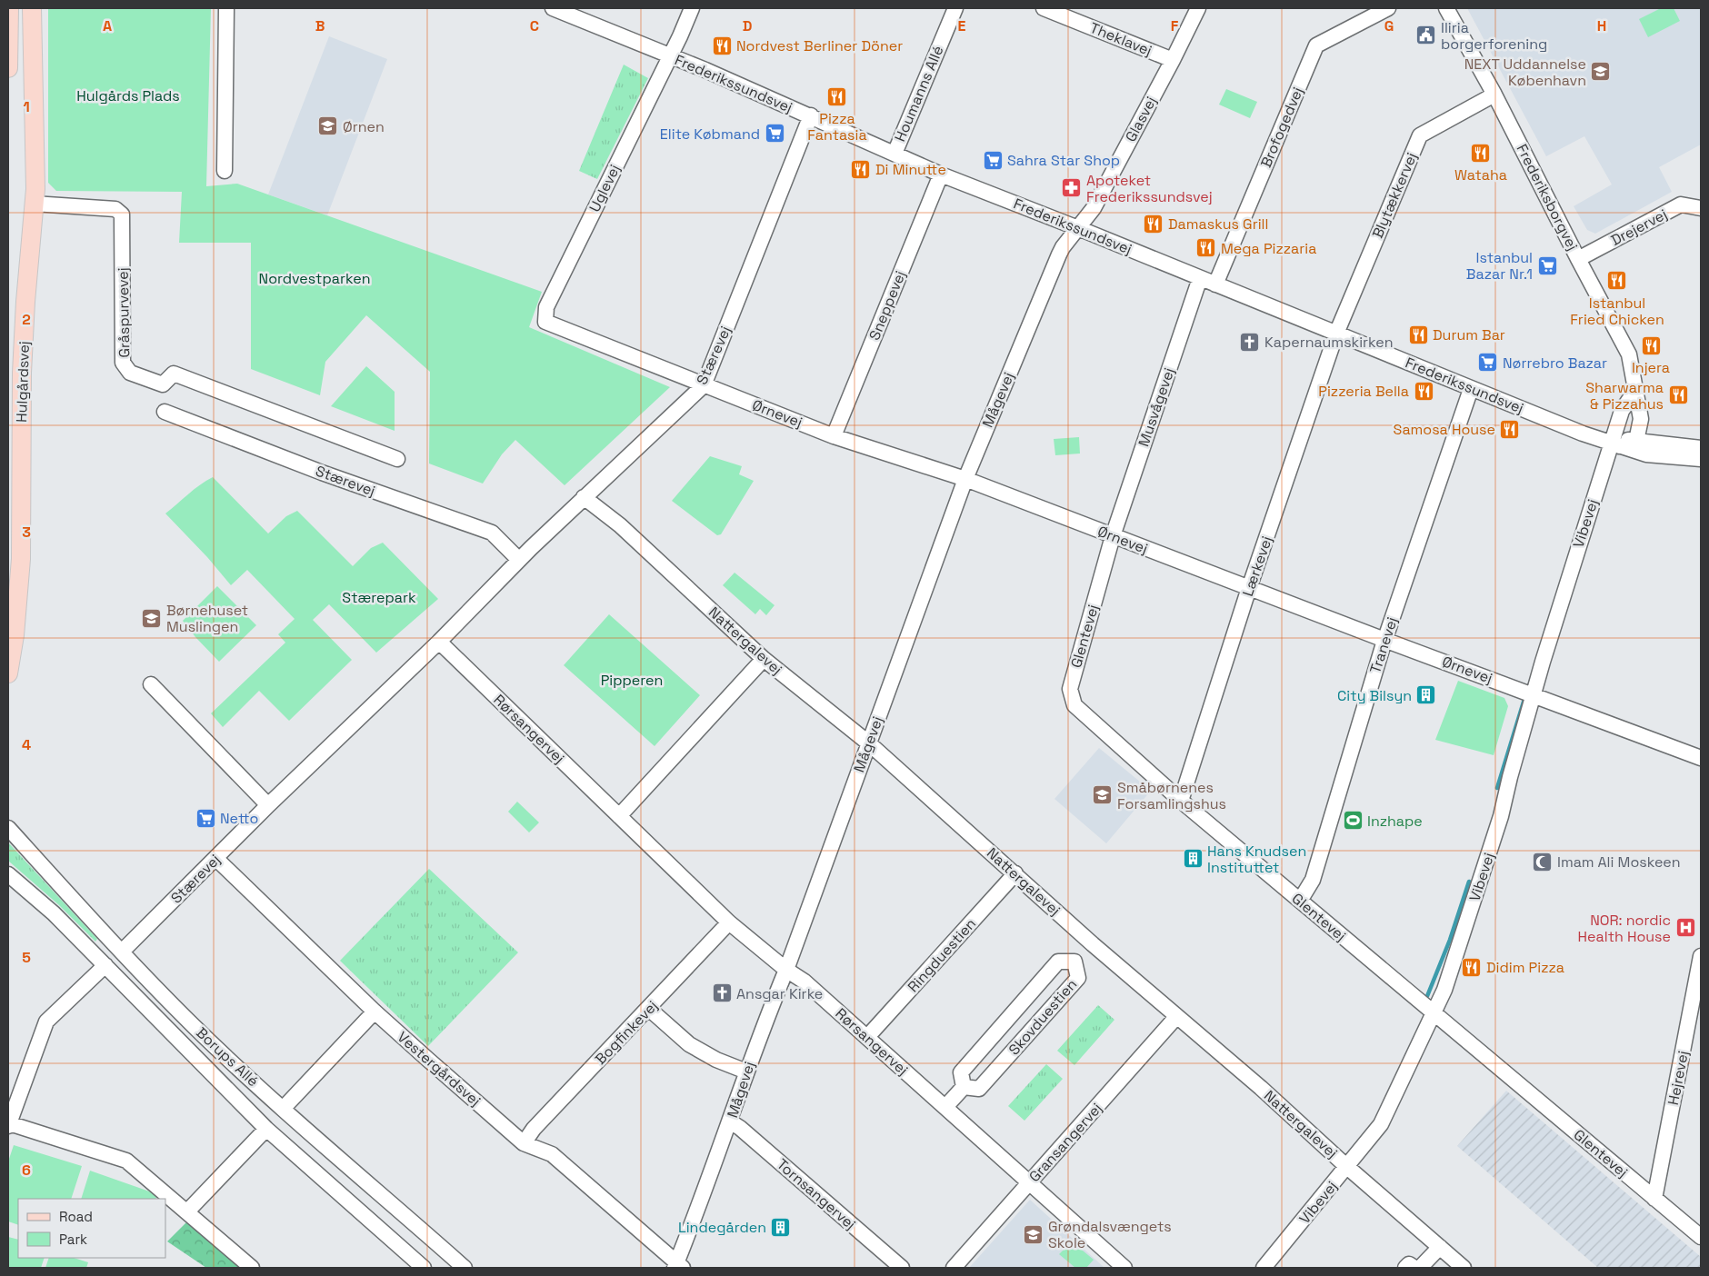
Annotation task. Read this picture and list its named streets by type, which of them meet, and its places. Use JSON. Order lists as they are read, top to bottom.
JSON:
{
  "streets": {
    "main road": ["Hulgårdsvej"],
    "street": [
      "Theklavej",
      "Frederikssundsvej",
      "Houmanns Allé",
      "Glasvej",
      "Brofogedvej",
      "Uglevej",
      "Blytækkervej",
      "Frederiksborgvej",
      "Drejervej",
      "Sneppevej",
      "Gråspurvevej",
      "Stærevej",
      "Mågevej",
      "Musvågevej",
      "Ørnevej",
      "Vibevej",
      "Lærkevej",
      "Glentevej",
      "Nattergalevej",
      "Tranevej",
      "Rørsangervej",
      "Ringduestien",
      "Skovduestien",
      "Bogfinkevej",
      "Borups Allé",
      "Vestergårdsvej",
      "Hejrevej",
      "Gransangervej",
      "Tornsangervej"
    ]
  },
  "crossings": [
    ["Theklavej", "Glasvej"],
    ["Frederikssundsvej", "Houmanns Allé"],
    ["Frederikssundsvej", "Glasvej"],
    ["Frederikssundsvej", "Brofogedvej"],
    ["Frederikssundsvej", "Uglevej"],
    ["Frederikssundsvej", "Blytækkervej"],
    ["Frederikssundsvej", "Sneppevej"],
    ["Frederikssundsvej", "Stærevej"],
    ["Frederikssundsvej", "Mågevej"],
    ["Frederikssundsvej", "Musvågevej"],
    ["Frederikssundsvej", "Vibevej"],
    ["Frederikssundsvej", "Lærkevej"],
    ["Frederikssundsvej", "Tranevej"],
    ["Glasvej", "Mågevej"],
    ["Uglevej", "Ørnevej"],
    ["Blytækkervej", "Frederiksborgvej"],
    ["Blytækkervej", "Lærkevej"],
    ["Frederiksborgvej", "Drejervej"],
    ["Sneppevej", "Ørnevej"],
    ["Gråspurvevej", "Hulgårdsvej"],
    ["Stærevej", "Ørnevej"],
    ["Stærevej", "Nattergalevej"],
    ["Stærevej", "Rørsangervej"],
    ["Stærevej", "Borups Allé"],
    ["Stærevej", "Vestergårdsvej"],
    ["Mågevej", "Ørnevej"],
    ["Mågevej", "Nattergalevej"],
    ["Mågevej", "Rørsangervej"],
    ["Mågevej", "Vestergårdsvej"],
    ["Mågevej", "Tornsangervej"],
    ["Musvågevej", "Ørnevej"],
    ["Musvågevej", "Glentevej"],
    ["Ørnevej", "Vibevej"],
    ["Ørnevej", "Lærkevej"],
    ["Ørnevej", "Glentevej"],
    ["Ørnevej", "Tranevej"],
    ["Vibevej", "Glentevej"],
    ["Vibevej", "Nattergalevej"],
    ["Lærkevej", "Glentevej"],
    ["Glentevej", "Tranevej"],
    ["Glentevej", "Hejrevej"],
    ["Nattergalevej", "Ringduestien"],
    ["Nattergalevej", "Gransangervej"],
    ["Rørsangervej", "Ringduestien"],
    ["Rørsangervej", "Bogfinkevej"],
    ["Rørsangervej", "Gransangervej"],
    ["Bogfinkevej", "Vestergårdsvej"]
  ],
  "parks": [
    "Hulgårds Plads",
    "Nordvestparken",
    "Stærepark",
    "Pipperen"
  ],
  "places": {
    "public building": ["Iliria borgerforening"],
    "restaurant": [
      "Nordvest Berliner Döner",
      "Pizza Fantasia",
      "Wataha",
      "Di Minutte",
      "Damaskus Grill",
      "Mega Pizzaria",
      "Istanbul Fried Chicken",
      "Durum Bar",
      "Injera",
      "Pizzeria Bella",
      "Sharwarma & Pizzahus",
      "Samosa House",
      "Didim Pizza"
    ],
    "school or university": [
      "NEXT Uddannelse København",
      "Ørnen",
      "Børnehuset Muslingen",
      "Småbørnenes Forsamlingshus",
      "Grøndalsvængets Skole"
    ],
    "supermarket": [
      "Elite Købmand",
      "Sahra Star Shop",
      "Istanbul Bazar Nr.1",
      "Nørrebro Bazar",
      "Netto"
    ],
    "pharmacy": ["Apoteket Frederikssundsvej"],
    "church": ["Kapernaumskirken", "Ansgar Kirke"],
    "building": ["City Bilsyn", "Hans Knudsen Instituttet", "Lindegården"],
    "sports": ["Inzhape"],
    "mosque": ["Imam Ali Moskeen"],
    "hospital": ["NOR: nordic Health House"]
  },
  "legend": ["Road", "Park"],
  "grid": {
    "columns": [
      "A",
      "B",
      "C",
      "D",
      "E",
      "F",
      "G",
      "H"
    ],
    "rows": [
      "1",
      "2",
      "3",
      "4",
      "5",
      "6"
    ]
  }
}
